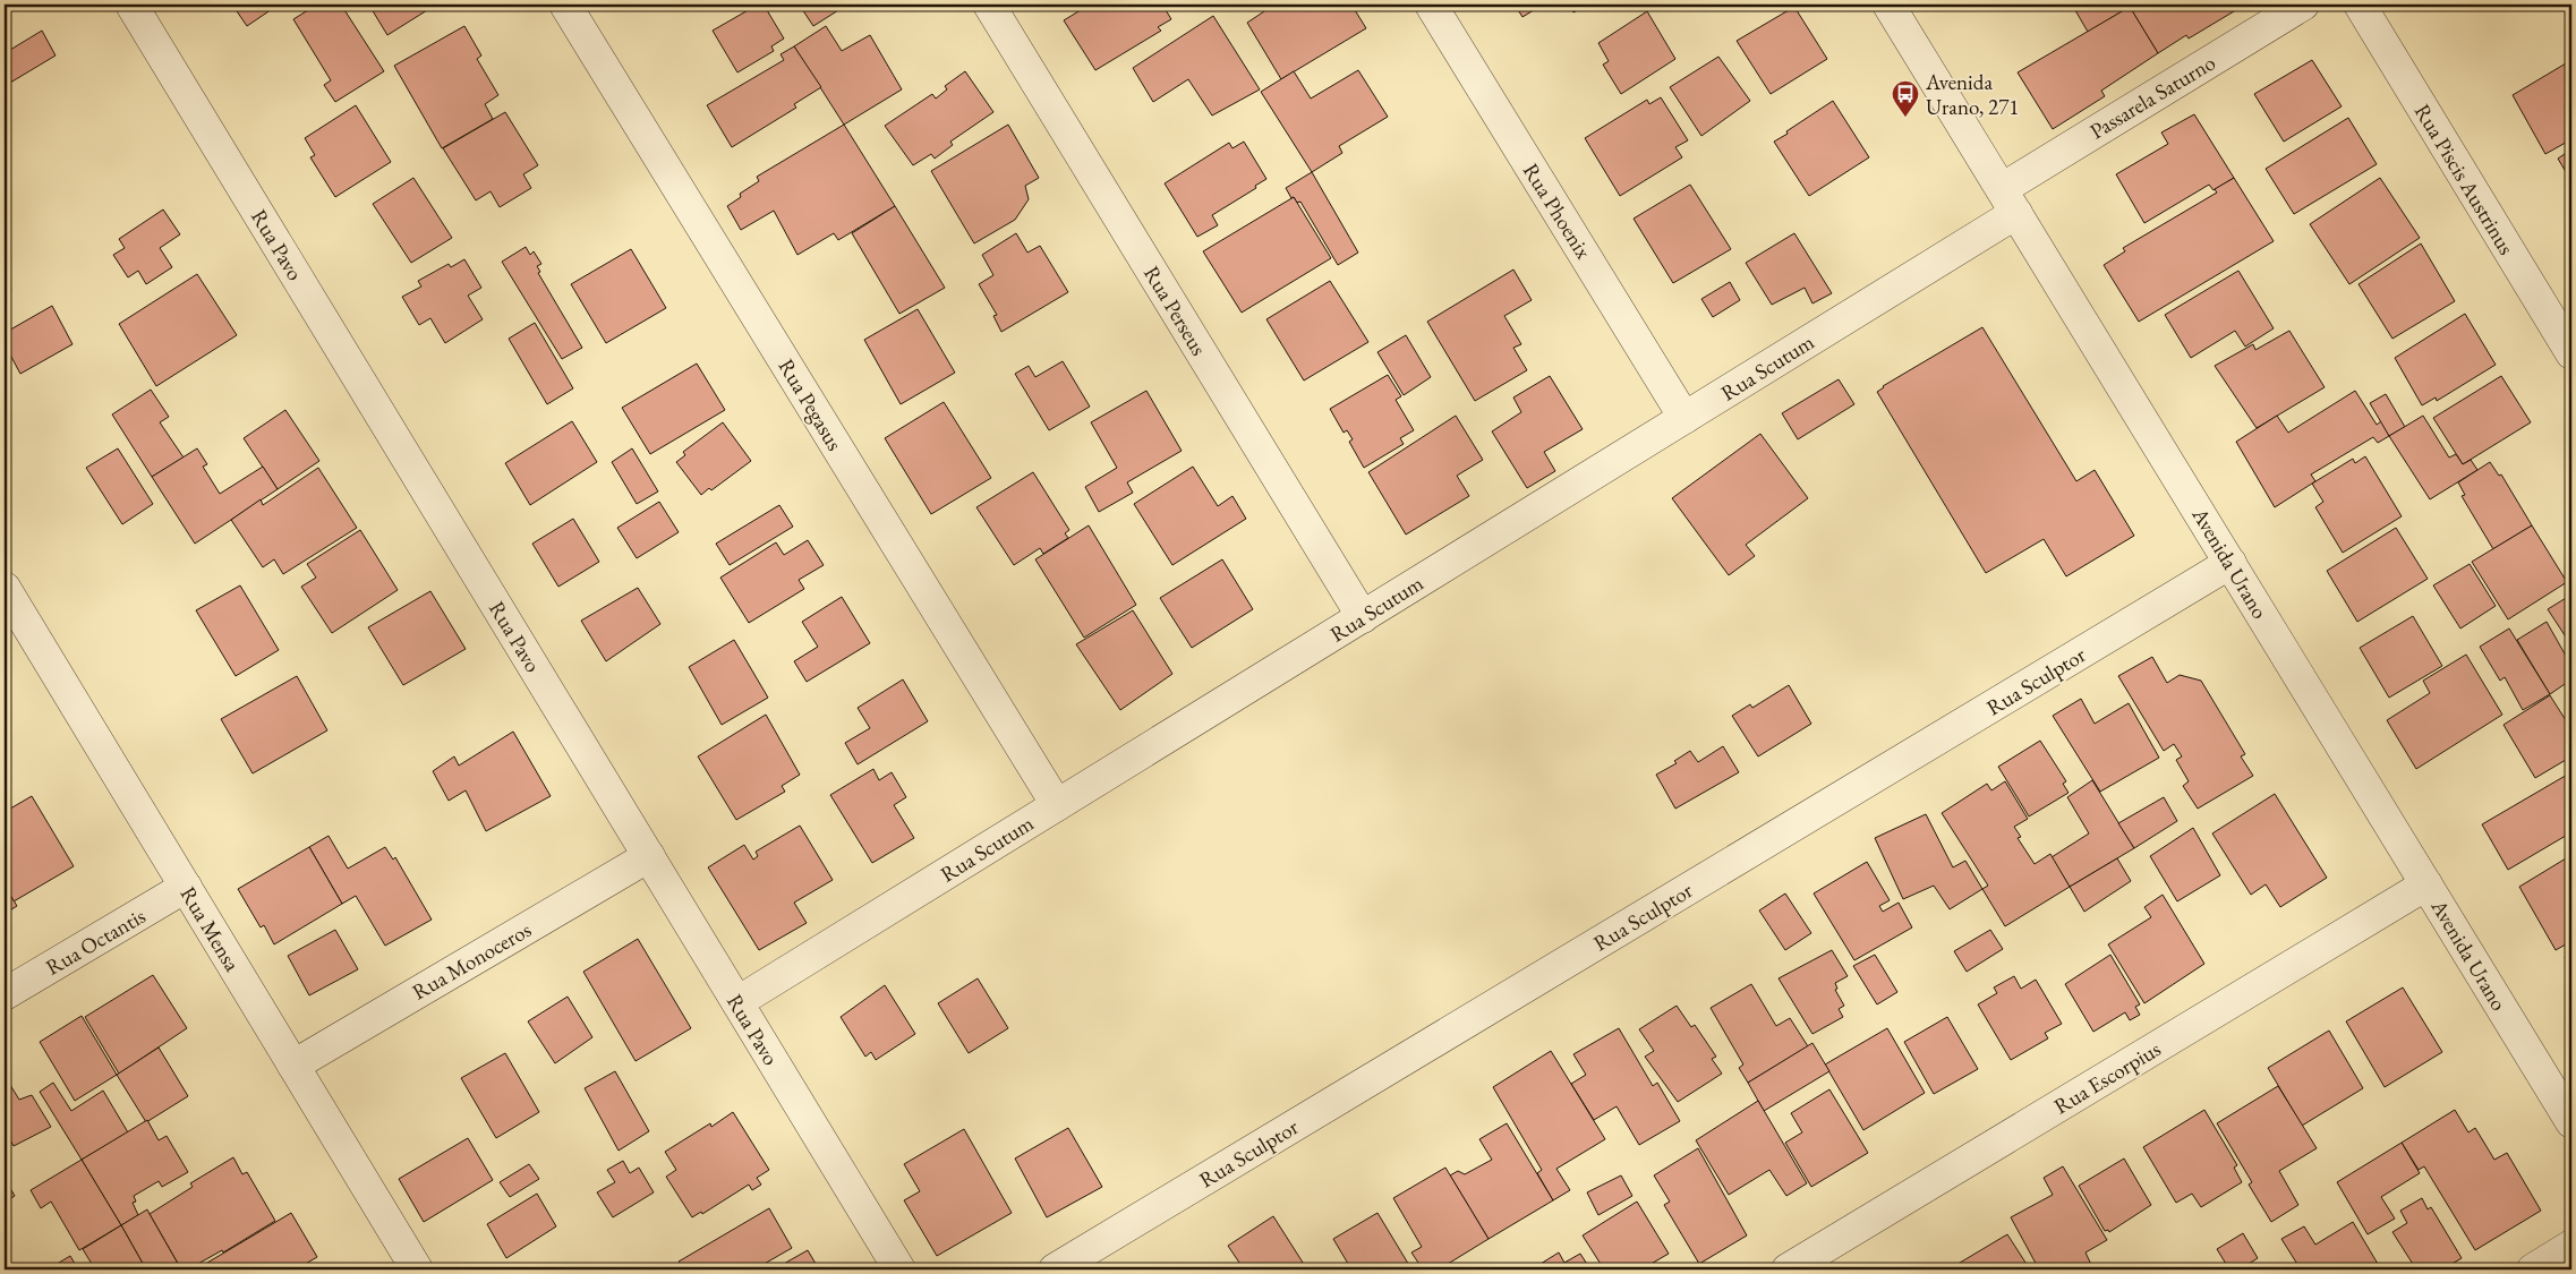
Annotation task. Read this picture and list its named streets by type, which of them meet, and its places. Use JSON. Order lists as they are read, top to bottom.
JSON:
{
  "streets": {
    "street": [
      "Passarela Saturno",
      "Rua Piscis Austrinus",
      "Rua Phoenix",
      "Rua Pavo",
      "Rua Perseus",
      "Rua Scutum",
      "Rua Pegasus",
      "Avenida Urano",
      "Rua Sculptor",
      "Rua Mensa",
      "Rua Octantis",
      "Rua Monoceros",
      "Rua Escorpius"
    ]
  },
  "crossings": [
    ["Passarela Saturno", "Rua Scutum"],
    ["Passarela Saturno", "Avenida Urano"],
    ["Rua Phoenix", "Rua Scutum"],
    ["Rua Pavo", "Rua Scutum"],
    ["Rua Pavo", "Rua Monoceros"],
    ["Rua Perseus", "Rua Scutum"],
    ["Rua Scutum", "Rua Pegasus"],
    ["Rua Scutum", "Avenida Urano"],
    ["Avenida Urano", "Rua Sculptor"],
    ["Avenida Urano", "Rua Escorpius"],
    ["Rua Mensa", "Rua Octantis"],
    ["Rua Mensa", "Rua Monoceros"]
  ],
  "places": {
    "bus stop": ["Avenida Urano, 271"]
  }
}
